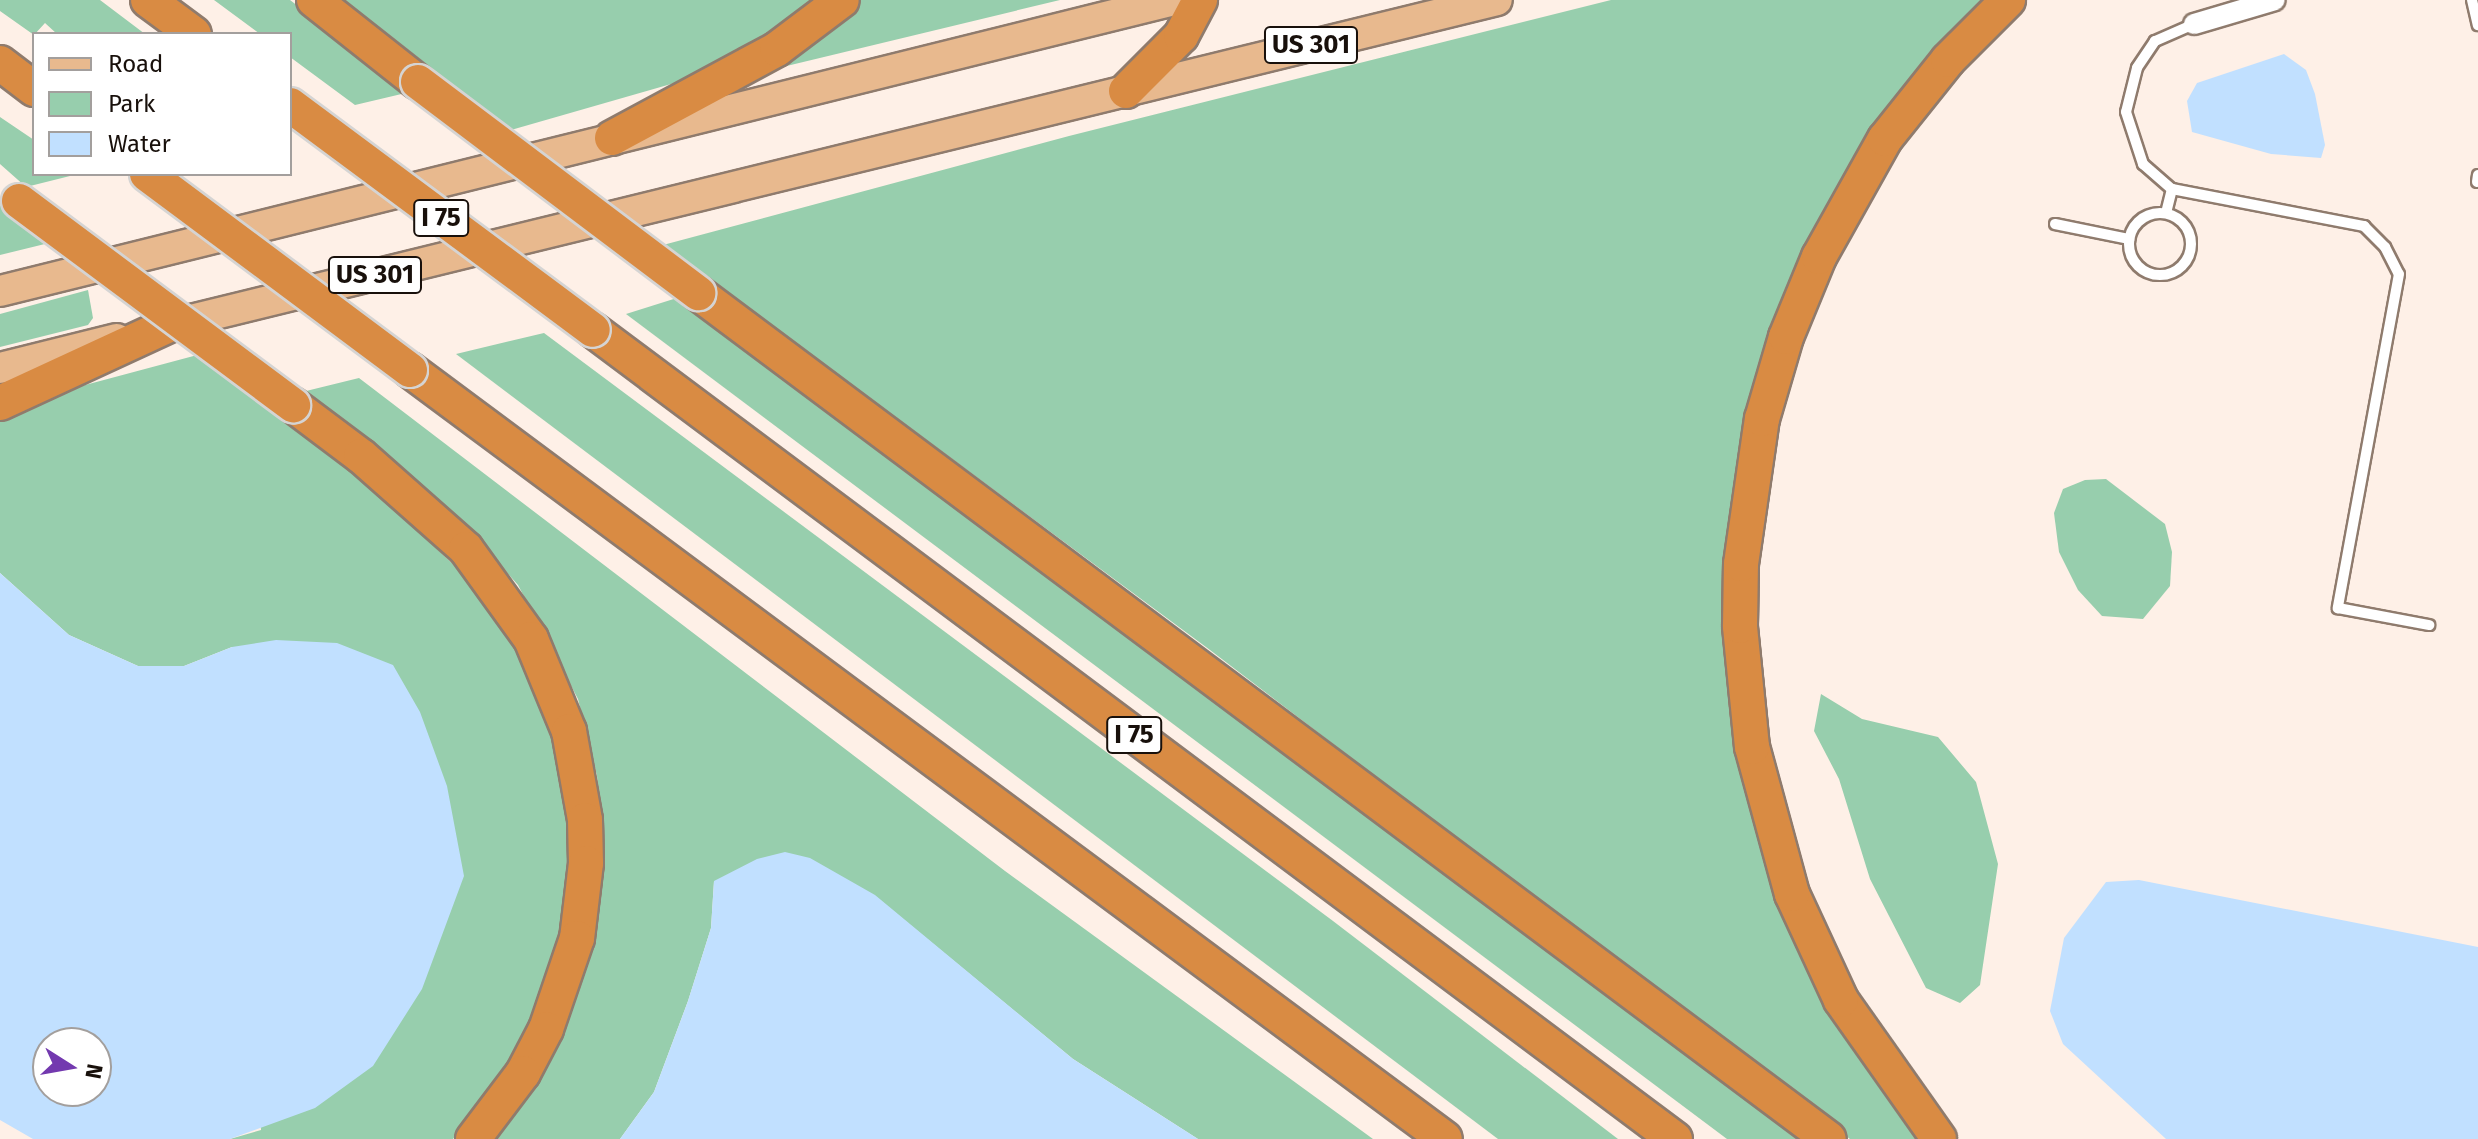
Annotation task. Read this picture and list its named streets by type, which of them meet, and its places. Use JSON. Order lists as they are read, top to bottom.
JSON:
{
  "streets": {
    "highway": ["I 75"],
    "main road": ["US 301"]
  },
  "legend": ["Road", "Park", "Water"],
  "north": "right"
}
